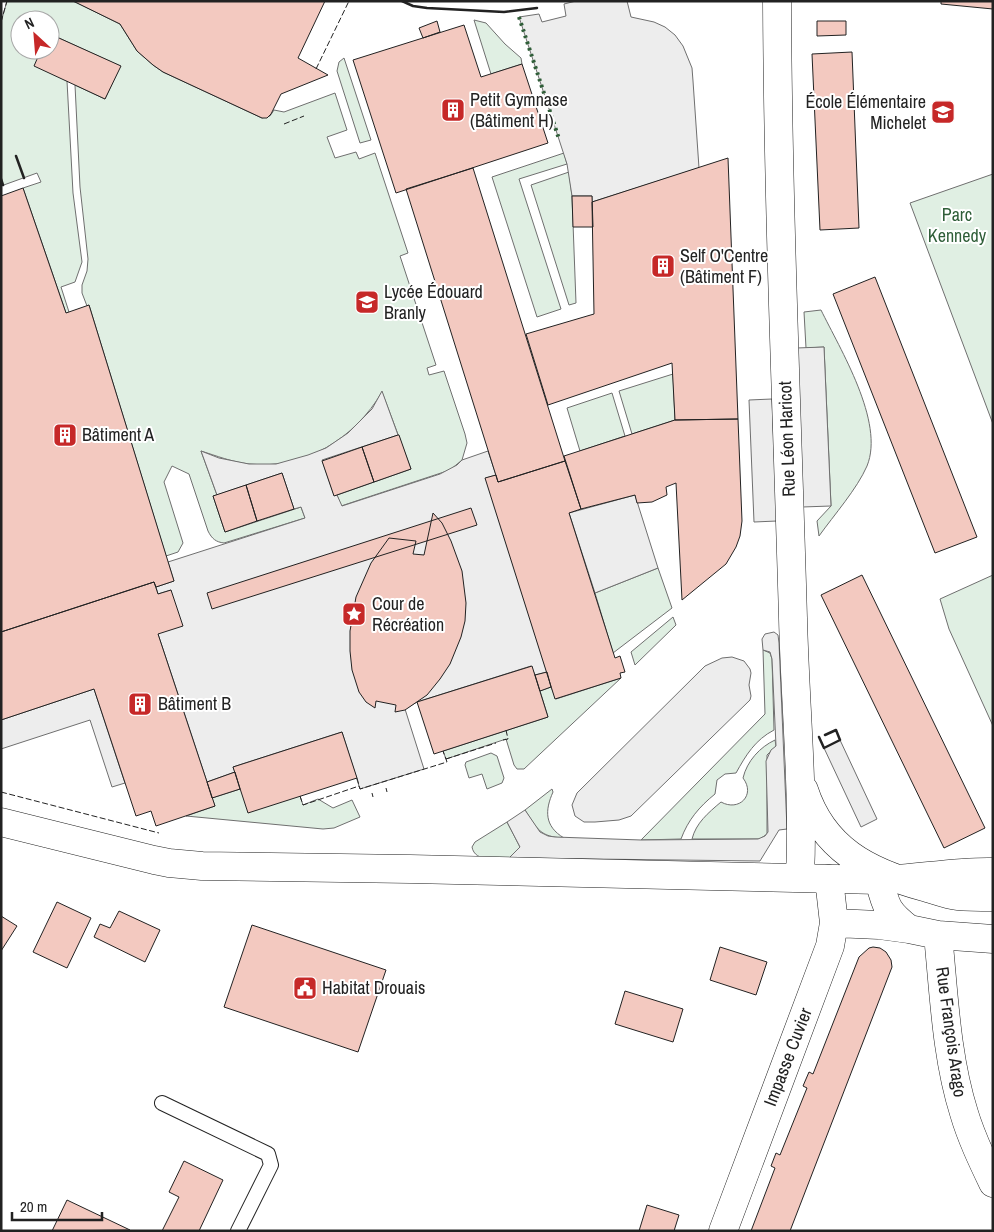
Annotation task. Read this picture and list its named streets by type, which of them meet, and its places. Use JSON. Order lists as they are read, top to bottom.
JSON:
{
  "streets": {
    "street": ["Rue Léon Haricot", "Rue François Arago", "Impasse Cuvier"]
  },
  "parks": ["Parc Kennedy"],
  "places": {
    "building": [
      "Petit Gymnase (Bâtiment H)",
      "Self O'Centre (Bâtiment F)",
      "Bâtiment A",
      "Bâtiment B"
    ],
    "school or university": ["École Élémentaire Michelet", "Lycée Édouard Branly"],
    "place": ["Cour de Récréation"],
    "public building": ["Habitat Drouais"]
  },
  "scale_bar": "20 m",
  "north": "top left"
}
